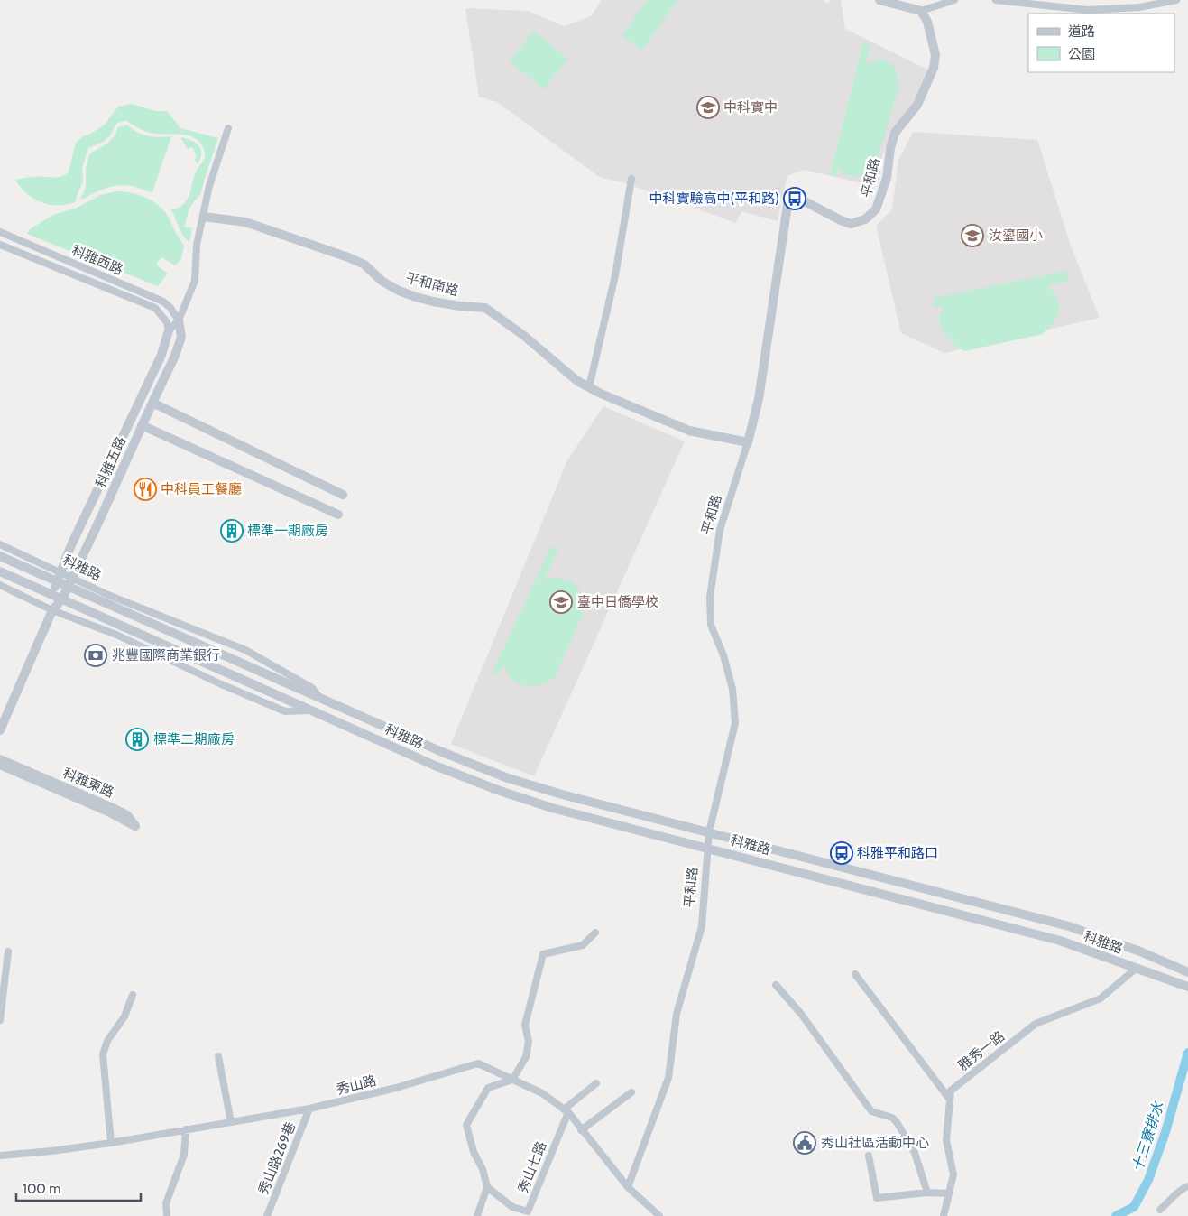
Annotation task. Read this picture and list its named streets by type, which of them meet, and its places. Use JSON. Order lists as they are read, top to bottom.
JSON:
{
  "streets": {
    "street": [
      "平和路",
      "科雅西路",
      "平和南路",
      "科雅五路",
      "科雅路",
      "科雅東路",
      "雅秀一路",
      "秀山路",
      "秀山路269巷",
      "秀山七路"
    ]
  },
  "crossings": [
    ["平和路", "平和南路"],
    ["平和路", "科雅路"],
    ["平和路", "秀山路"],
    ["科雅西路", "科雅五路"],
    ["科雅五路", "科雅路"],
    ["科雅路", "雅秀一路"],
    ["秀山路", "秀山路269巷"],
    ["秀山路", "秀山七路"]
  ],
  "water": ["十三寮排水"],
  "places": {
    "school or university": ["中科實中", "汝鎏國小", "臺中日僑學校"],
    "bus stop": ["中科實驗高中(平和路)", "科雅平和路口"],
    "restaurant": ["中科員工餐廳"],
    "building": ["標準一期廠房", "標準二期廠房"],
    "bank": ["兆豐國際商業銀行"],
    "public building": ["秀山社區活動中心"]
  },
  "legend": ["道路", "公園"],
  "scale_bar": "100 m"
}
